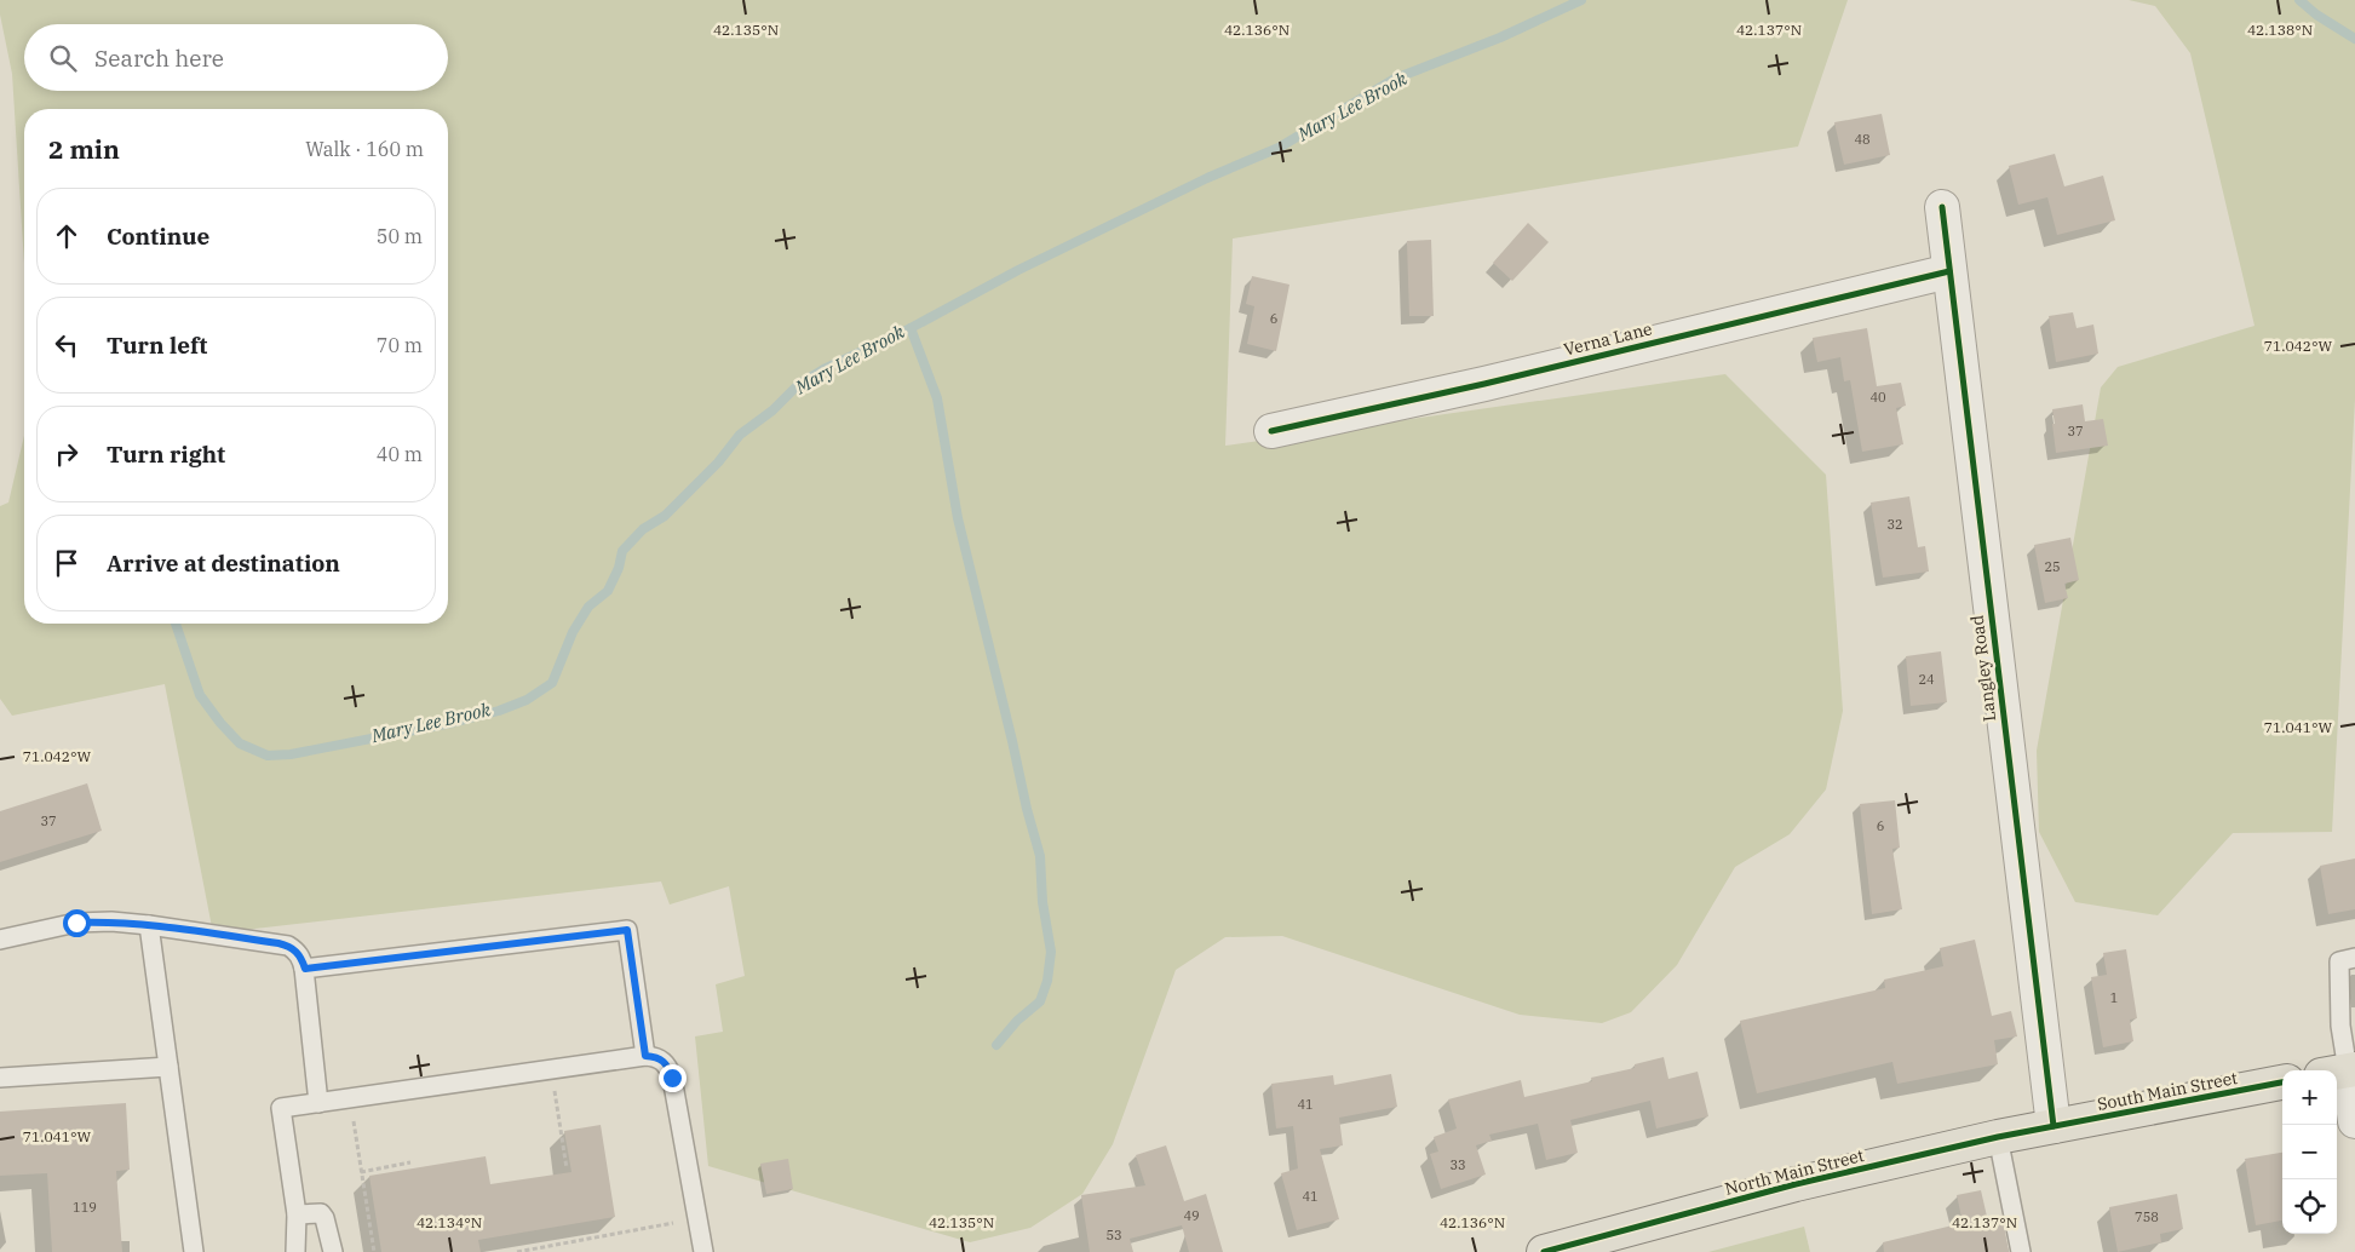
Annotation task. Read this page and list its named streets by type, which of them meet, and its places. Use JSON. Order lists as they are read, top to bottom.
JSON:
{
  "streets": {
    "main road": ["South Main Street", "North Main Street"],
    "street": ["Verna Lane", "Langley Road"]
  },
  "crossings": [
    ["Verna Lane", "Langley Road"],
    ["Langley Road", "South Main Street"],
    ["Langley Road", "North Main Street"],
    ["South Main Street", "North Main Street"]
  ],
  "water": ["Mary Lee Brook"],
  "house_numbers": [
    "48",
    "6",
    "40",
    "37",
    "32",
    "25",
    "24",
    "37",
    "6",
    "1",
    "41",
    "33",
    "41",
    "119",
    "49",
    "758",
    "53"
  ],
  "page": {
    "search": "Search here",
    "heading": ["2 min", "Walk · 160 m"],
    "list": [
      ["Continue", "50 m"],
      ["Turn left", "70 m"],
      ["Turn right", "40 m"],
      "Arrive at destination"
    ],
    "map_buttons": ["+", "−"]
  },
  "coordinates": [
    "42.135°N",
    "42.136°N",
    "42.137°N",
    "42.138°N",
    "71.042°W",
    "71.041°W",
    "42.134°N"
  ]
}
